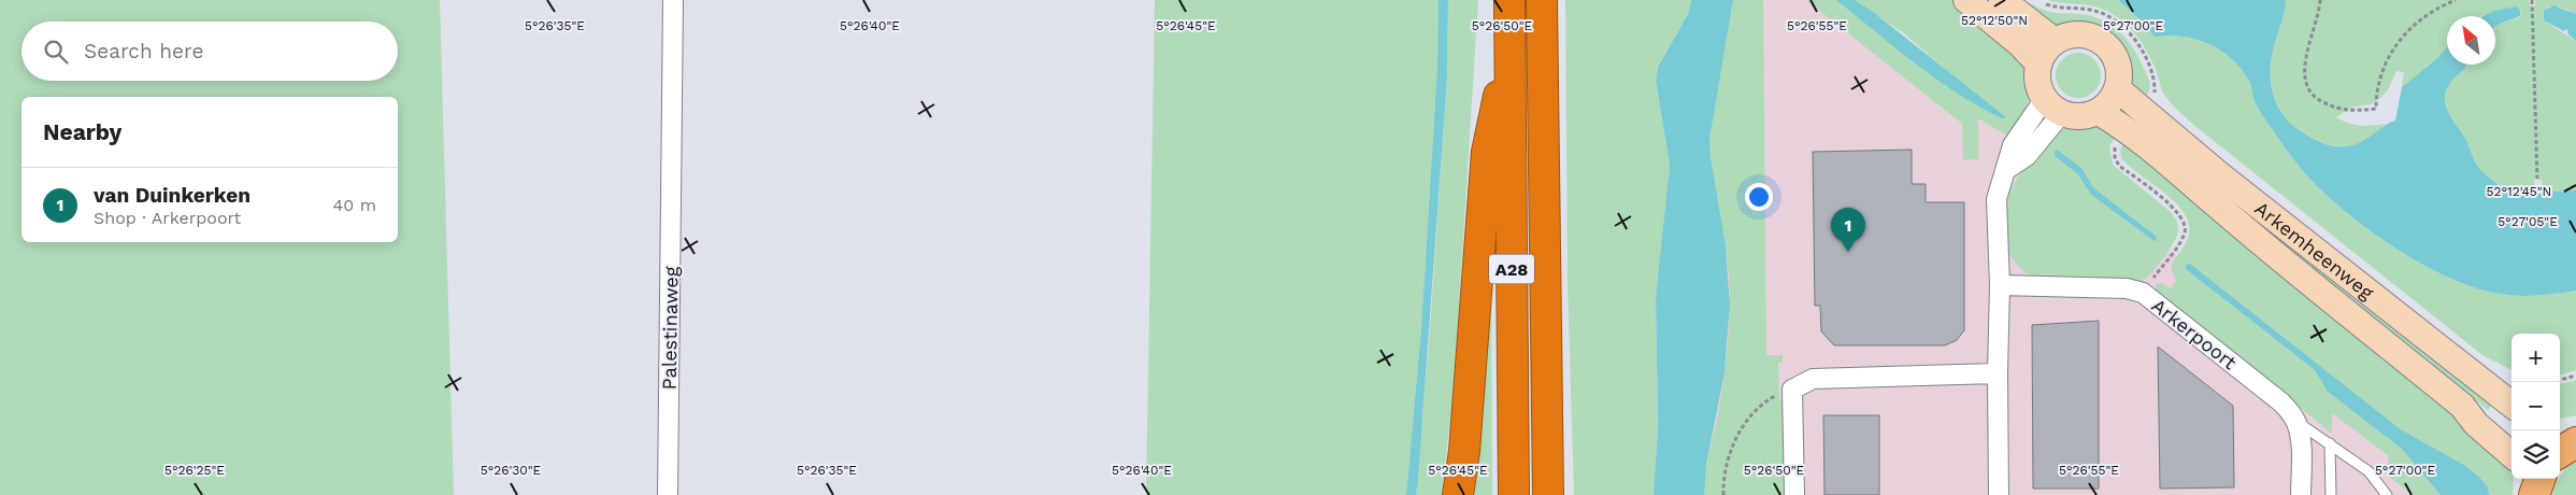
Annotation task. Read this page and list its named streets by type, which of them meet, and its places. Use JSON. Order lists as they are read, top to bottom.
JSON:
{
  "streets": {
    "highway": ["A28"],
    "main road": ["Arkemheenweg"],
    "street": ["Palestinaweg", "Arkerpoort"]
  },
  "north": "top left",
  "page": {
    "search": "Search here",
    "heading": "Nearby",
    "list": [
      {
        "mark": "1",
        "name": "van Duinkerken",
        "note": "Shop · Arkerpoort",
        "value": "40 m"
      }
    ],
    "pins": "1",
    "map_buttons": ["+", "−"]
  },
  "coordinates": [
    "52°12'50\"N",
    "5°26'35\"E",
    "5°26'40\"E",
    "5°26'45\"E",
    "5°26'50\"E",
    "5°26'55\"E",
    "5°27'00\"E",
    "52°12'45\"N",
    "5°27'05\"E",
    "5°26'25\"E",
    "5°26'30\"E"
  ]
}
